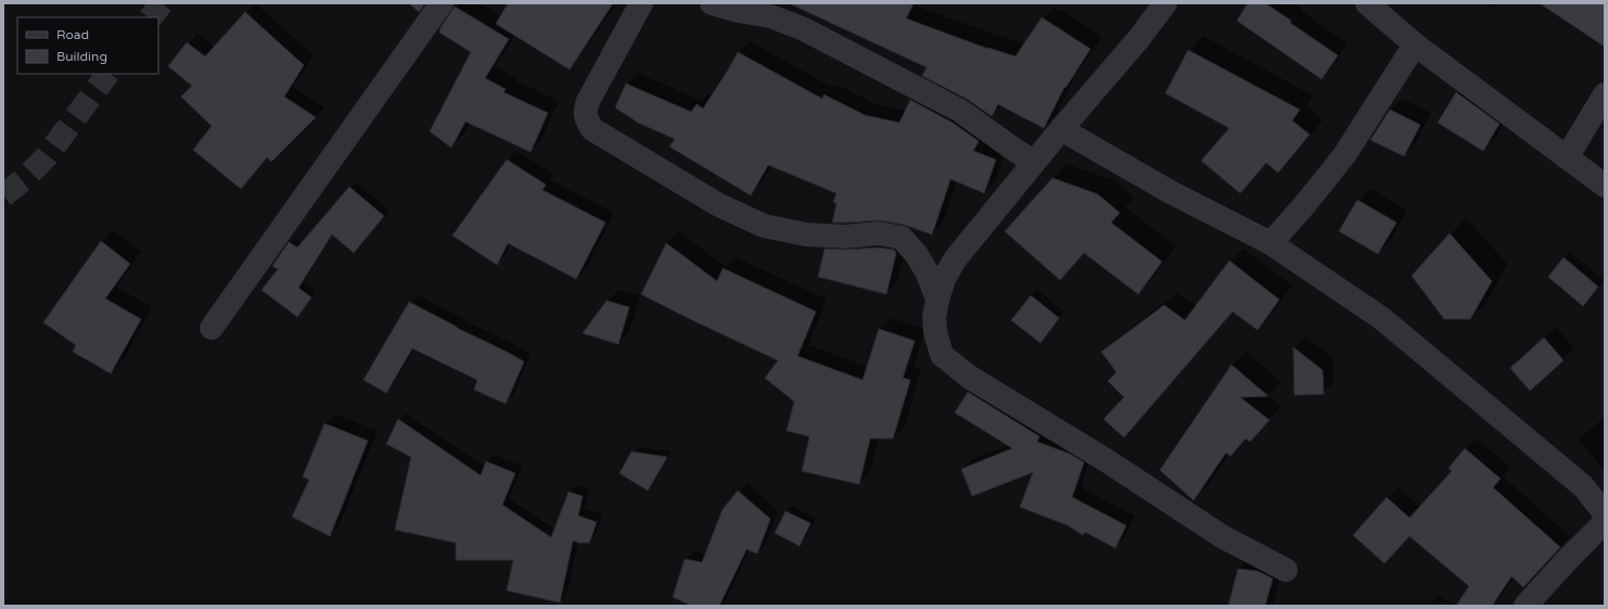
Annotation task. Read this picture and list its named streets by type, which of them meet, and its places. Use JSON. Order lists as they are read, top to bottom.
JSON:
{
  "legend": ["Road", "Building"]
}
